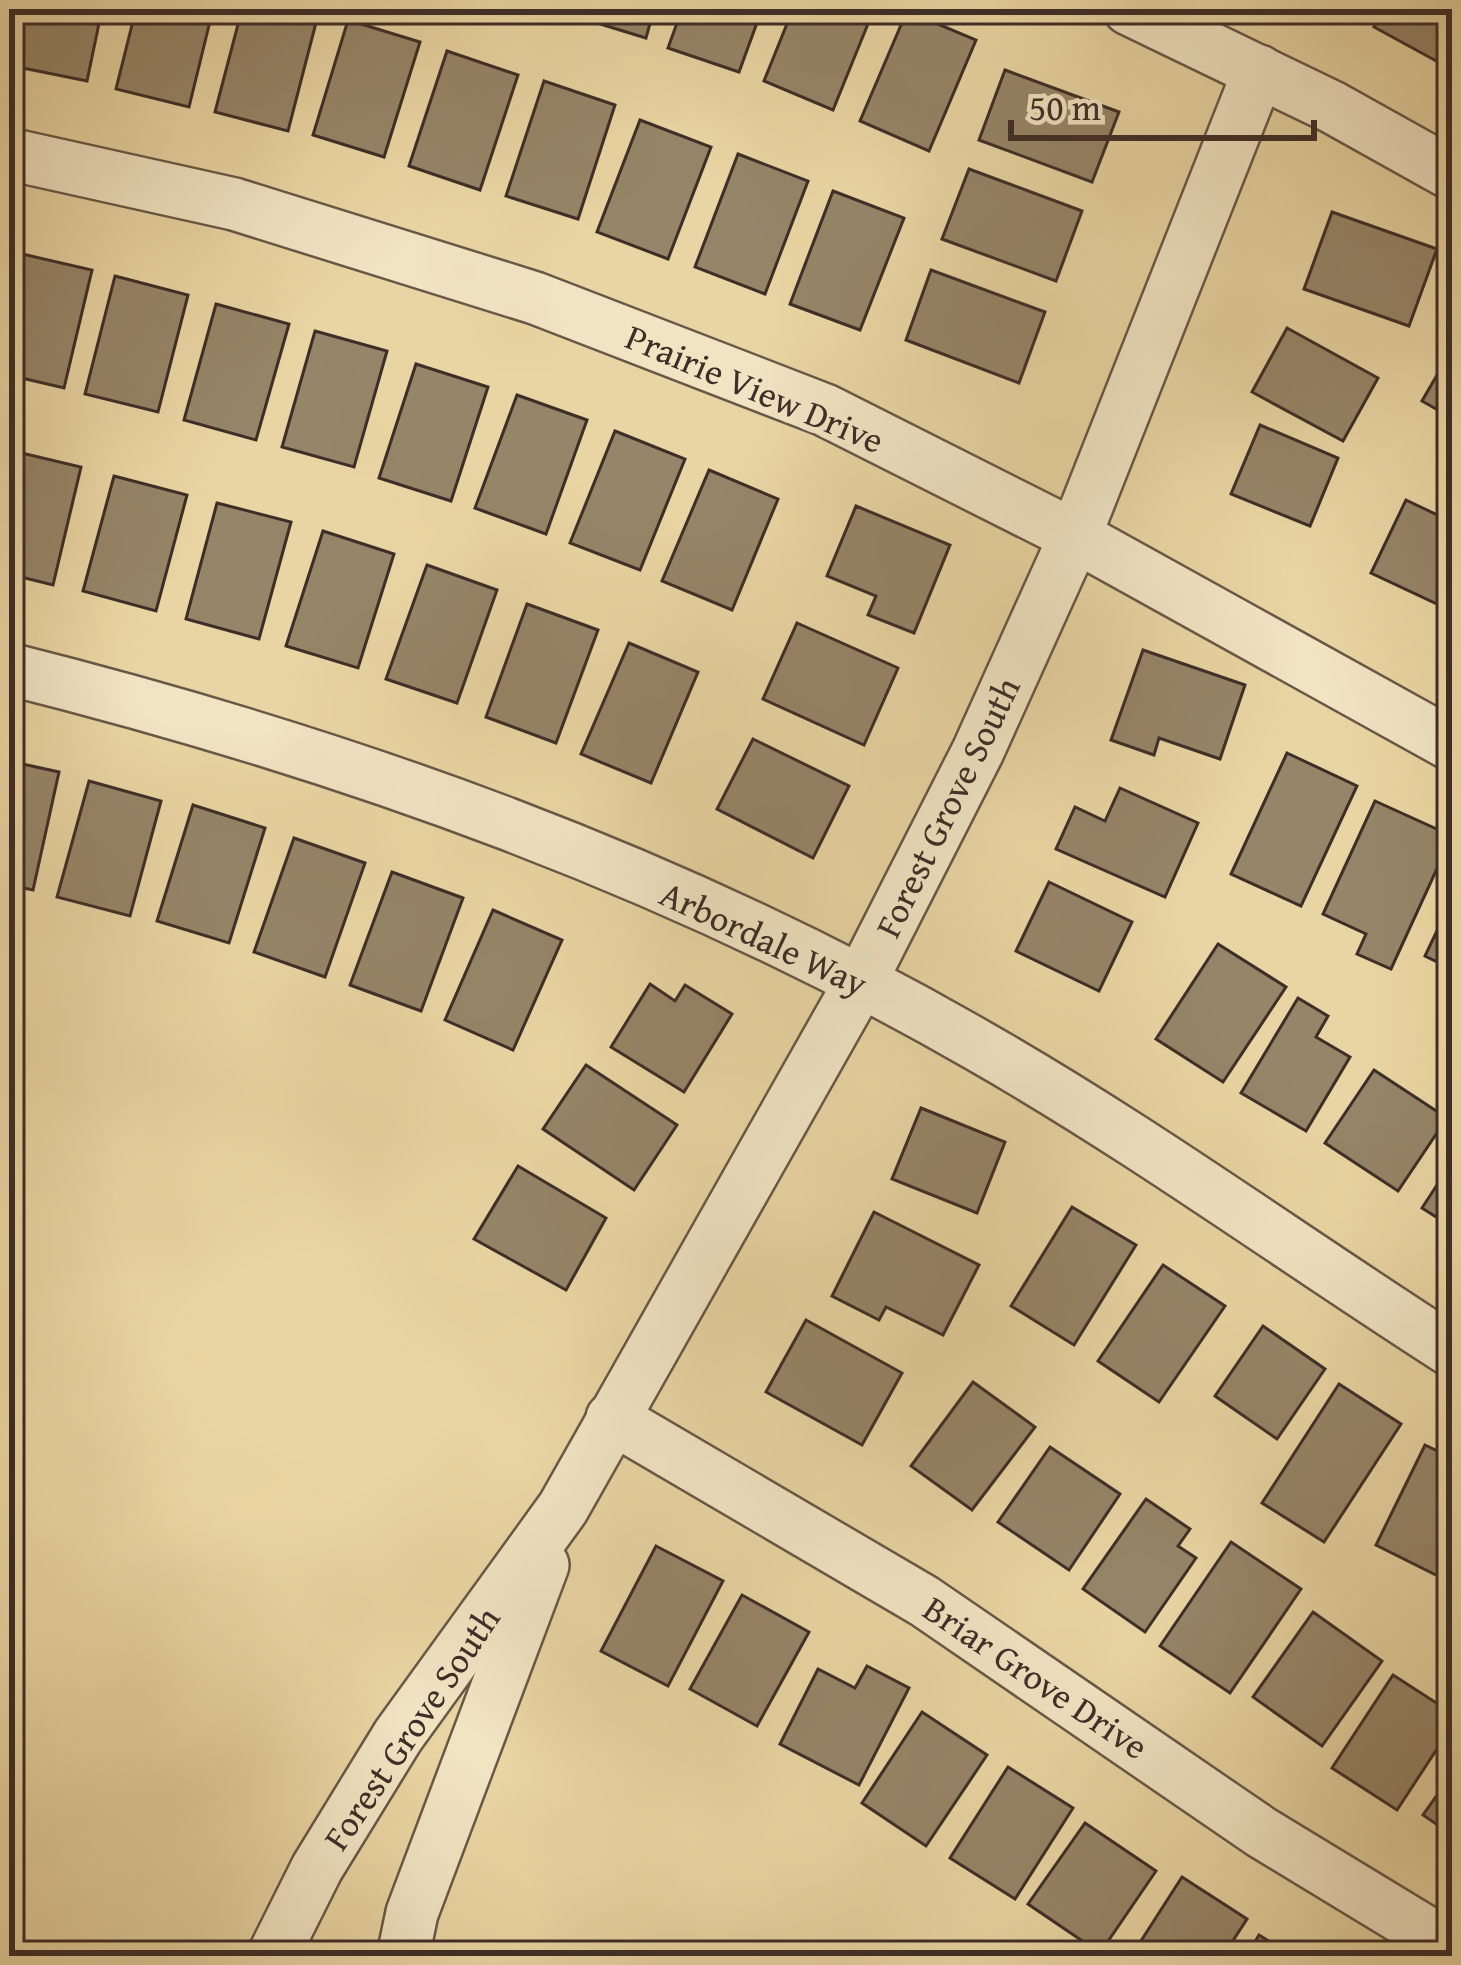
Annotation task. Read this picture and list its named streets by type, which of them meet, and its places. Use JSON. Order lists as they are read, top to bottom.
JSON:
{
  "streets": {
    "street": [
      "Prairie View Drive",
      "Forest Grove South",
      "Arbordale Way",
      "Briar Grove Drive"
    ]
  },
  "crossings": [
    ["Prairie View Drive", "Forest Grove South"],
    ["Forest Grove South", "Arbordale Way"],
    ["Forest Grove South", "Briar Grove Drive"]
  ],
  "scale_bar": "50 m"
}
